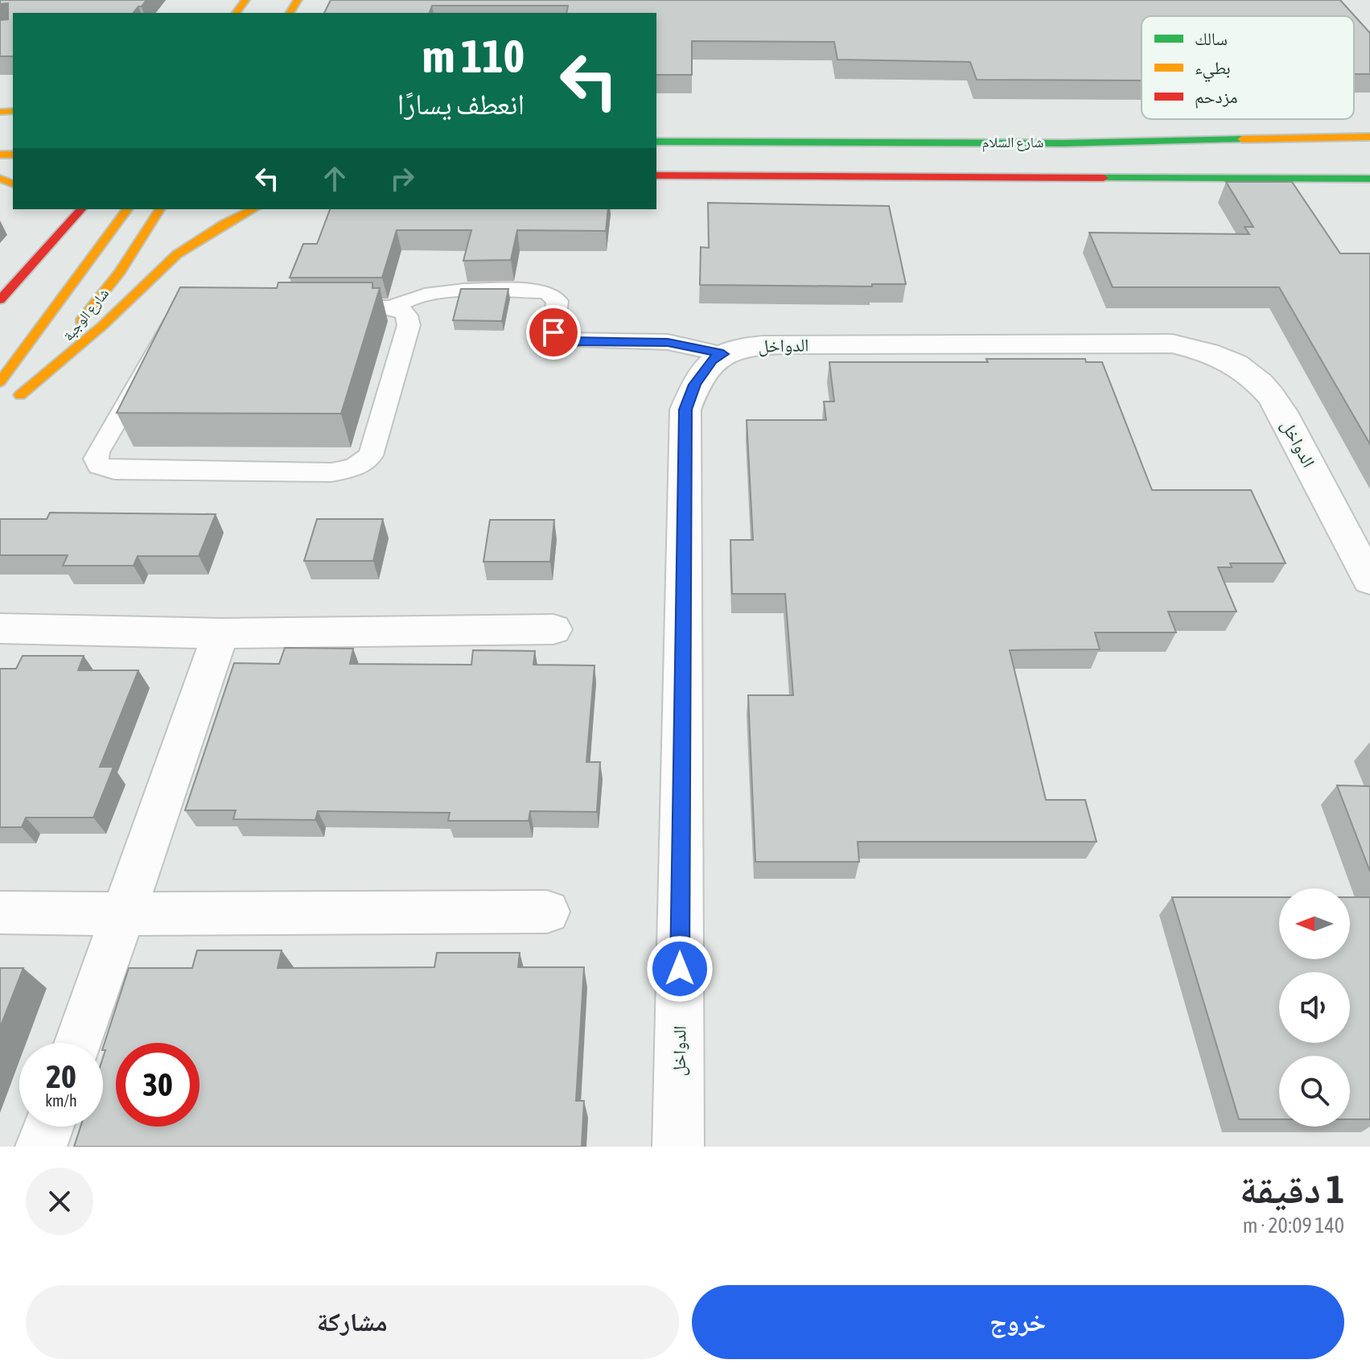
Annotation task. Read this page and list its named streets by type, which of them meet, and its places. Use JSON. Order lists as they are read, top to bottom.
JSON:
{
  "streets": {
    "main road": ["شارع السلام", "شارع الوجبة"],
    "street": ["الدواخل"]
  },
  "legend": ["سالك", "بطيء", "مزدحم"],
  "north": "left",
  "page": {
    "turn": ["110 m", "انعطف يسارًا"],
    "speed": "20 km/h",
    "limit": "30",
    "heading": ["1 دقيقة", "140 m · 20:09"],
    "buttons": ["خروج", "مشاركة"]
  }
}
